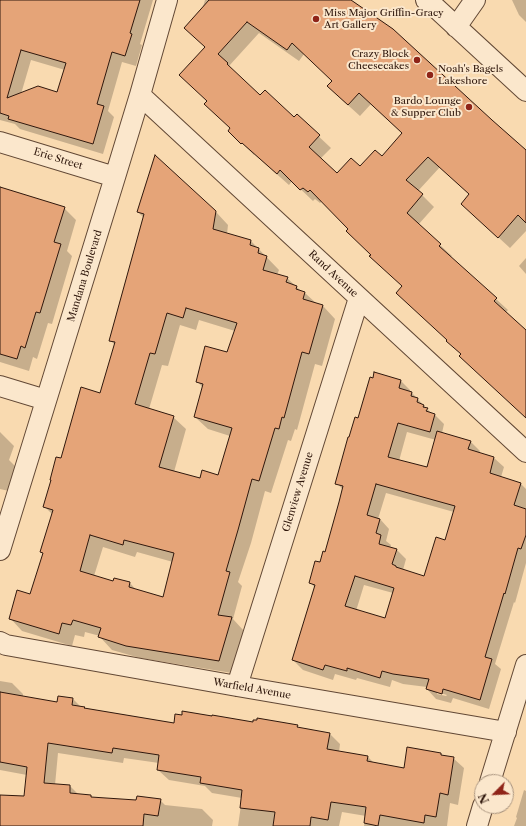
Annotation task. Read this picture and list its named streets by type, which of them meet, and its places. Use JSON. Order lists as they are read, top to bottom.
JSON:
{
  "streets": {
    "street": [
      "Erie Street",
      "Rand Avenue",
      "Mandana Boulevard",
      "Glenview Avenue",
      "Warfield Avenue"
    ]
  },
  "crossings": [
    ["Erie Street", "Mandana Boulevard"],
    ["Rand Avenue", "Mandana Boulevard"],
    ["Rand Avenue", "Glenview Avenue"],
    ["Glenview Avenue", "Warfield Avenue"]
  ],
  "places": [
    "Miss Major Griffin-Gracy Art Gallery",
    "Crazy Block Cheesecakes",
    "Noah's Bagels Lakeshore",
    "Bardo Lounge & Supper Club"
  ],
  "north": "bottom left"
}
